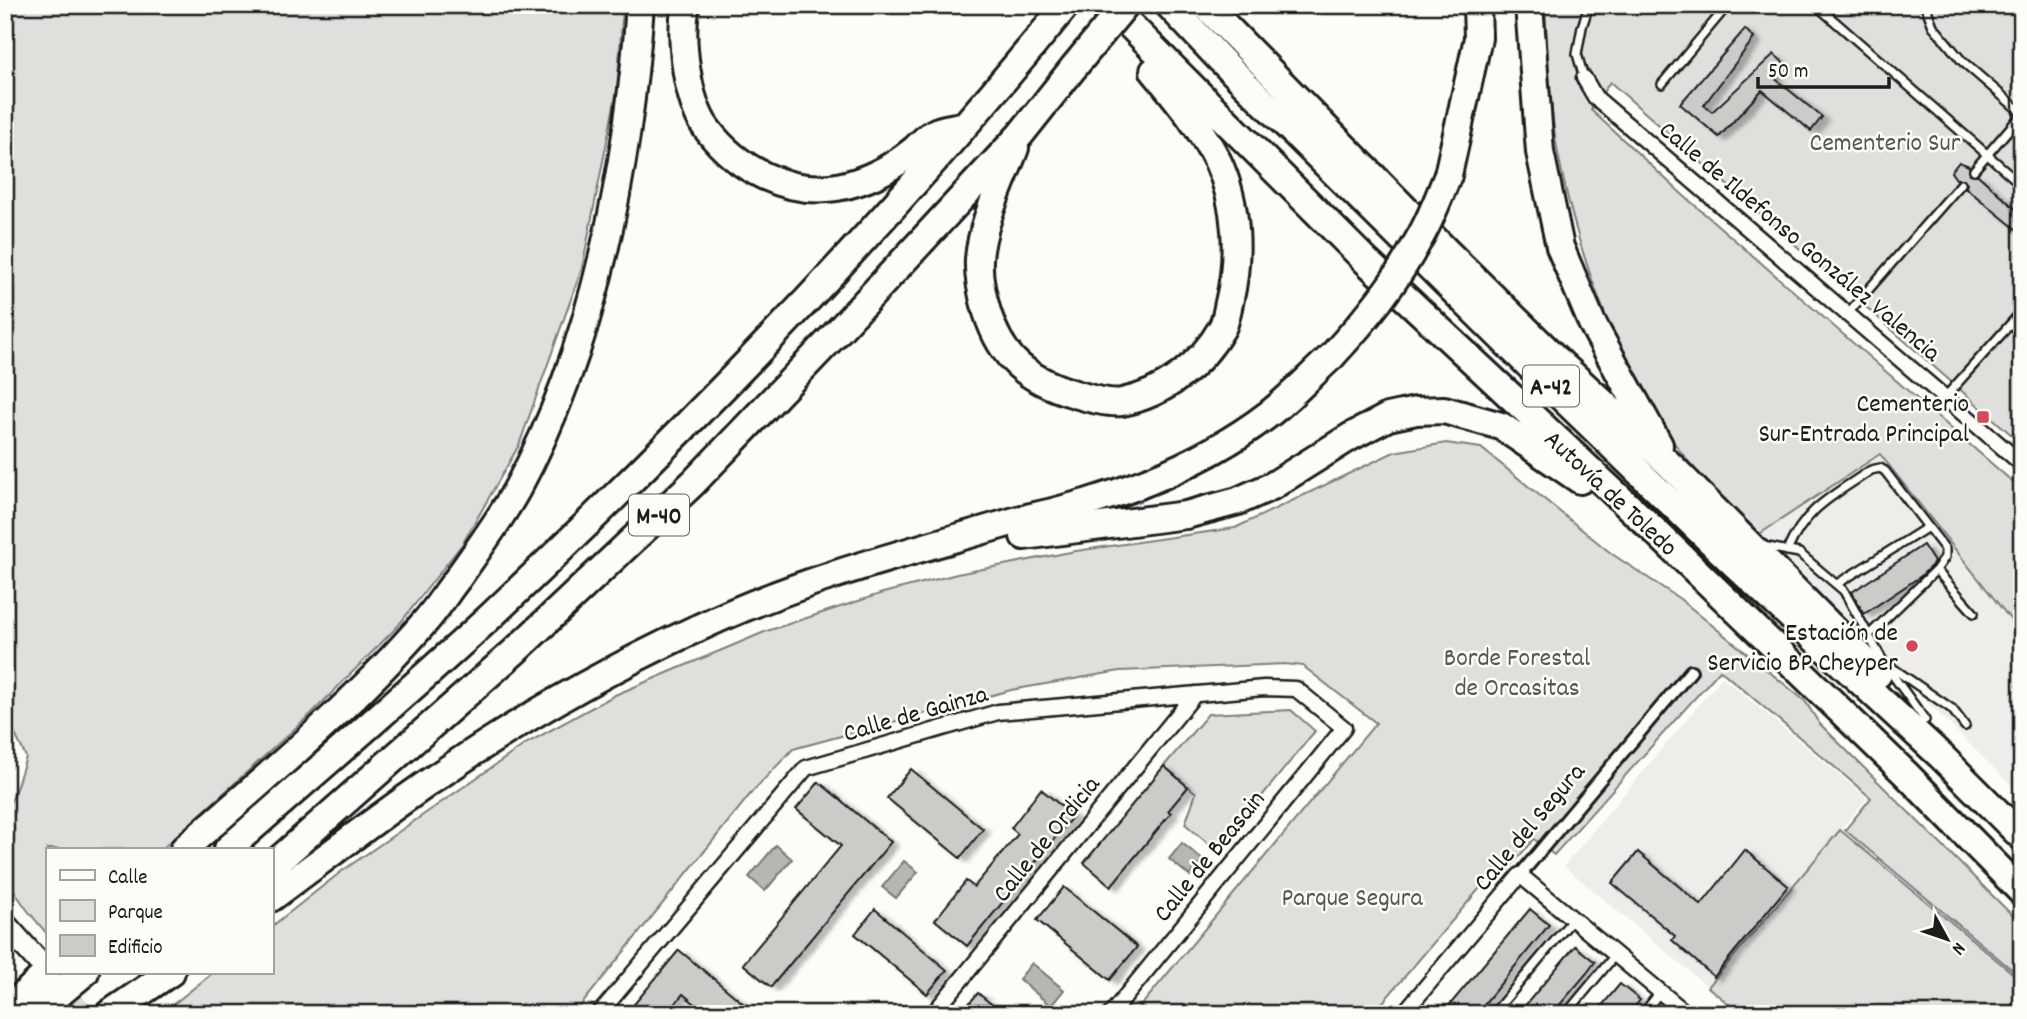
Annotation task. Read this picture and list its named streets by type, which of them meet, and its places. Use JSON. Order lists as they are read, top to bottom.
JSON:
{
  "streets": {
    "highway": ["A-42", "Autovía de Toledo", "M-40"],
    "street": [
      "Calle de Ildefonso González Valencia",
      "Calle de Gainza",
      "Calle del Segura",
      "Calle de Ordicia",
      "Calle de Beasain"
    ]
  },
  "crossings": [
    ["Calle de Gainza", "Calle de Ordicia"],
    ["Calle de Gainza", "Calle de Beasain"]
  ],
  "parks": ["Cementerio Sur", "Borde Forestal de Orcasitas", "Parque Segura"],
  "places": {
    "transit": ["Cementerio Sur-Entrada Principal"],
    "other": ["Estación de Servicio BP Cheyper"]
  },
  "legend": ["Calle", "Parque", "Edificio"],
  "scale_bar": "50 m",
  "north": "bottom right"
}
